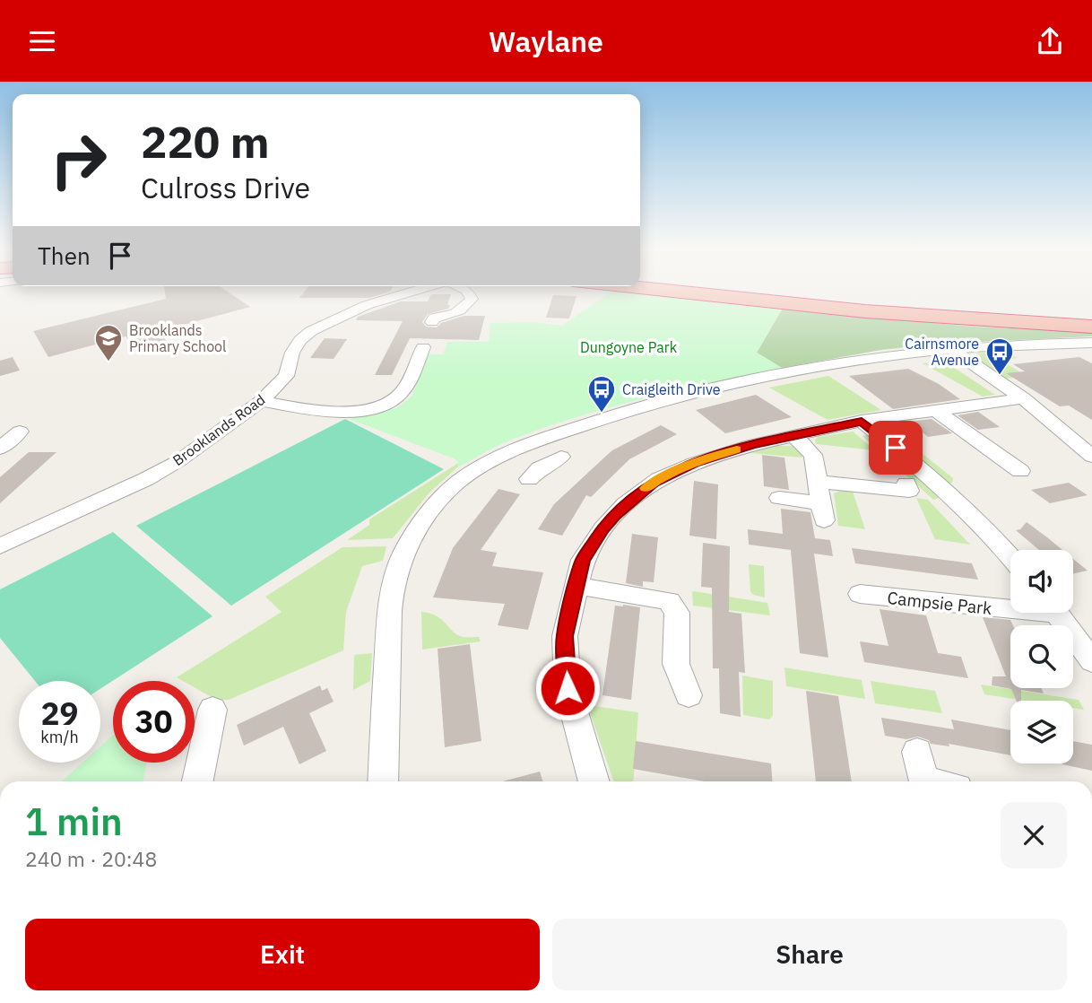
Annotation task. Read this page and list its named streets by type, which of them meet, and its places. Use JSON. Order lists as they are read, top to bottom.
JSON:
{
  "streets": {
    "street": ["Brooklands Road", "Campsie Park"]
  },
  "parks": ["Dungoyne Park"],
  "places": {
    "school or university": ["Brooklands Primary School"],
    "bus stop": ["Cairnsmore Avenue", "Craigleith Drive"]
  },
  "page": {
    "header": "Waylane",
    "turn": ["220 m", "Culross Drive"],
    "then": "Then",
    "speed": "29 km/h",
    "limit": "30",
    "heading": ["1 min", "240 m · 20:48"],
    "buttons": ["Exit", "Share"]
  }
}
